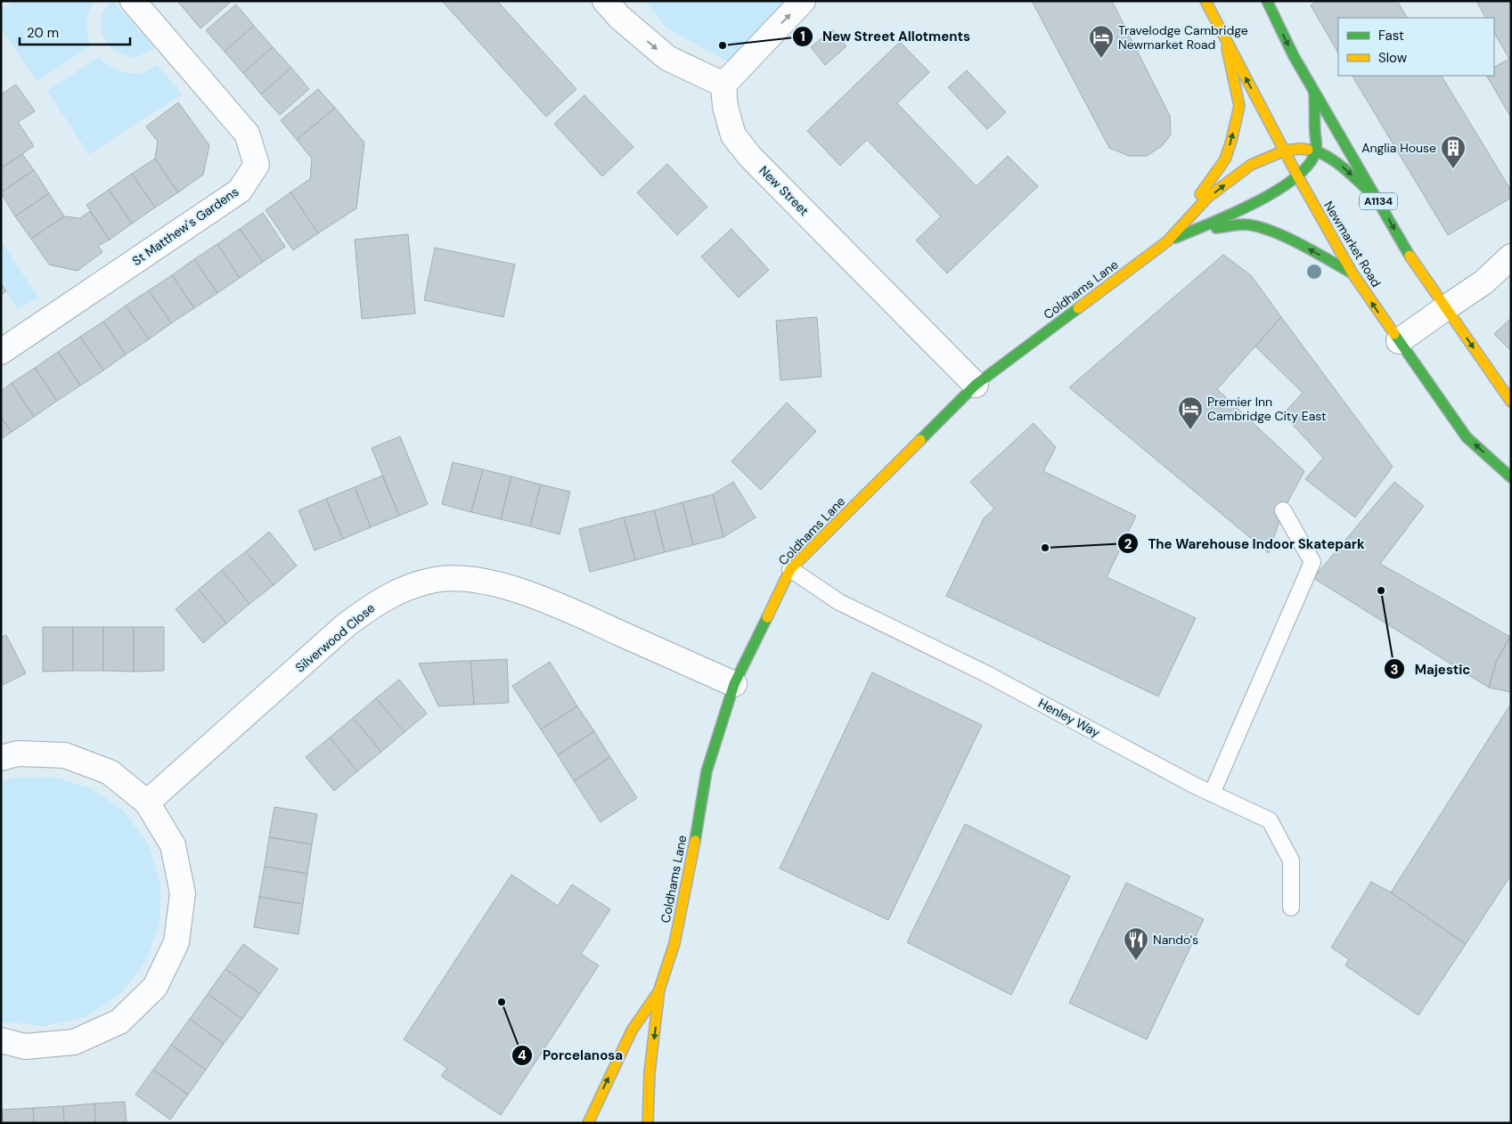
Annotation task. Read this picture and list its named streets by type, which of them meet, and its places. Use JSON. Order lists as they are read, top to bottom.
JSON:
{
  "streets": {
    "street": [
      "New Street",
      "A1134",
      "St Matthew's Gardens",
      "Newmarket Road",
      "Coldhams Lane",
      "Silverwood Close"
    ],
    "lane": ["Henley Way"]
  },
  "crossings": [
    ["New Street", "Coldhams Lane"],
    ["A1134", "Coldhams Lane"],
    ["Newmarket Road", "Coldhams Lane"],
    ["Coldhams Lane", "Silverwood Close"],
    ["Coldhams Lane", "Henley Way"]
  ],
  "places": {
    "other": [
      "New Street Allotments",
      "The Warehouse Indoor Skatepark",
      "Majestic",
      "Porcelanosa"
    ],
    "hotel": ["Travelodge Cambridge Newmarket Road", "Premier Inn Cambridge City East"],
    "building": ["Anglia House"],
    "restaurant": ["Nando's"]
  },
  "legend": ["Fast", "Slow"],
  "scale_bar": "20 m"
}
